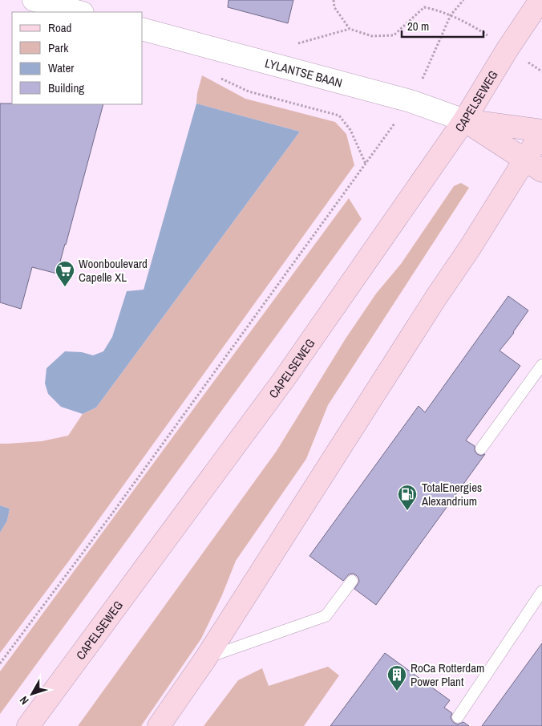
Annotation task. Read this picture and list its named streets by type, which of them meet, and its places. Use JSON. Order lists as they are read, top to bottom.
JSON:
{
  "streets": {
    "main road": ["CAPELSEWEG"],
    "street": ["LYLANTSE BAAN"]
  },
  "crossings": [
    ["LYLANTSE BAAN", "CAPELSEWEG"]
  ],
  "places": {
    "supermarket": ["Woonboulevard Capelle XL"],
    "fuel station": ["TotalEnergies Alexandrium"],
    "building": ["RoCa Rotterdam Power Plant"]
  },
  "legend": [
    "Road",
    "Park",
    "Water",
    "Building"
  ],
  "scale_bar": "20 m",
  "north": "bottom left"
}
